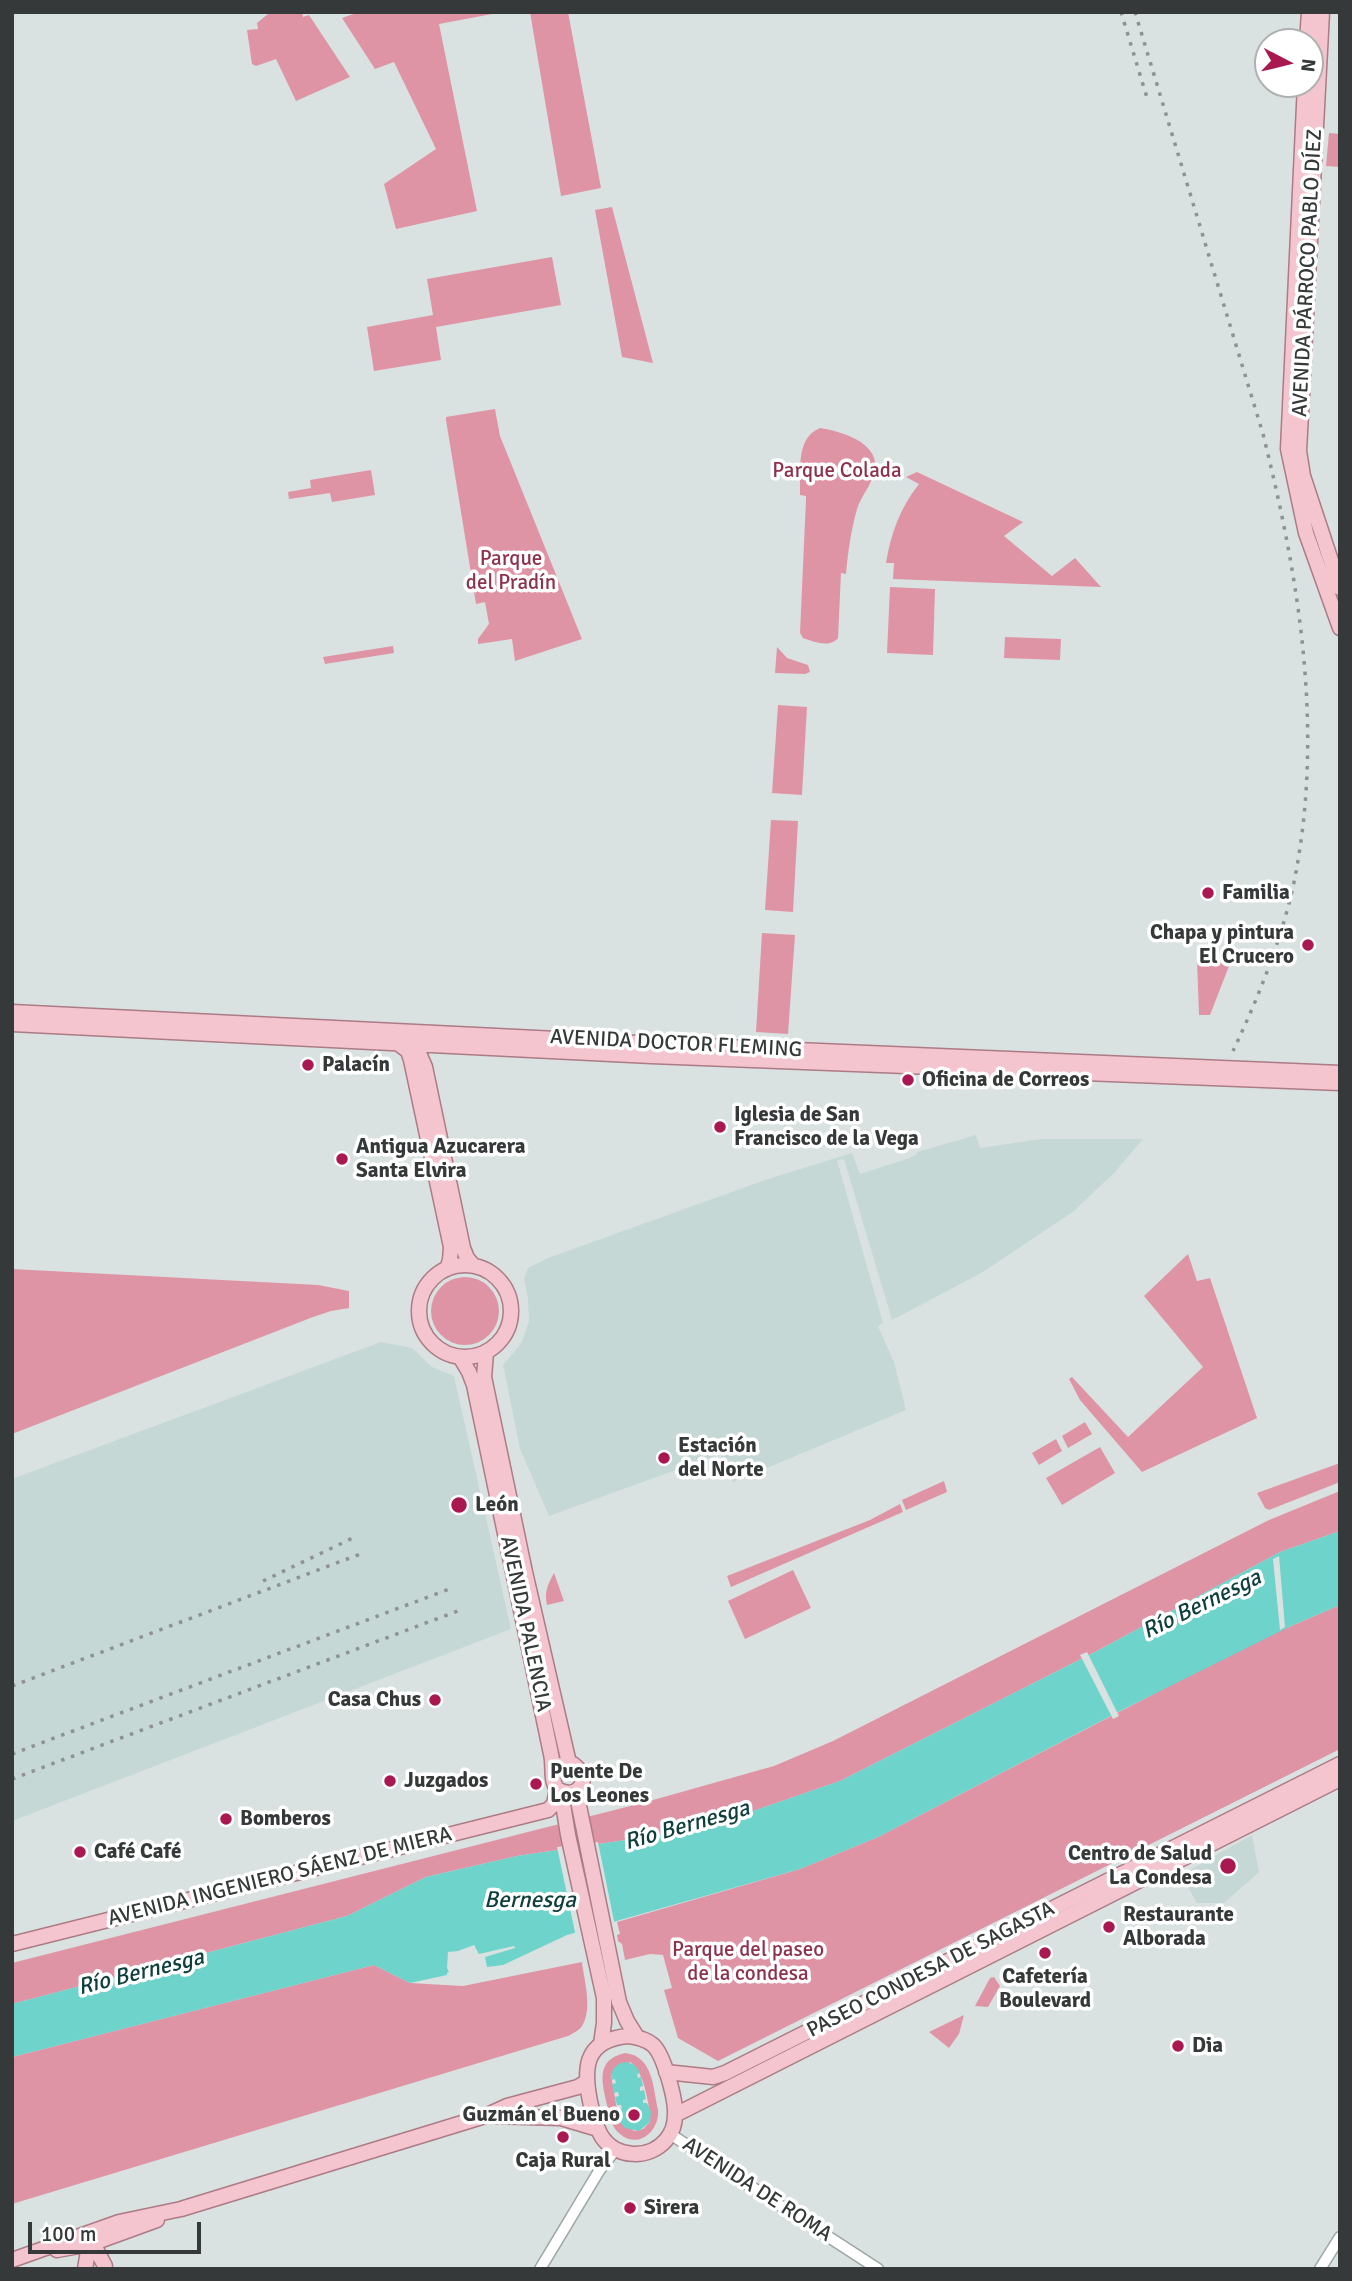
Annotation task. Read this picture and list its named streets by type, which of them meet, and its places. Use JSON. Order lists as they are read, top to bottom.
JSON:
{
  "streets": {
    "main road": [
      "AVENIDA PÁRROCO PABLO DÍEZ",
      "AVENIDA DOCTOR FLEMING",
      "AVENIDA PALENCIA",
      "AVENIDA INGENIERO SÁENZ DE MIERA",
      "PASEO CONDESA DE SAGASTA"
    ],
    "street": ["AVENIDA DE ROMA"]
  },
  "crossings": [
    ["AVENIDA PALENCIA", "PASEO CONDESA DE SAGASTA"],
    ["AVENIDA PALENCIA", "AVENIDA DE ROMA"],
    ["PASEO CONDESA DE SAGASTA", "AVENIDA DE ROMA"]
  ],
  "water": ["Río Bernesga", "Bernesga"],
  "parks": ["Parque Colada", "Parque del Pradín", "Parque del paseo de la condesa"],
  "places": [
    "Familia",
    "Chapa y pintura El Crucero",
    "Palacín",
    "Oficina de Correos",
    "Iglesia de San Francisco de la Vega",
    "Antigua Azucarera Santa Elvira",
    "Estación del Norte",
    "León",
    "Casa Chus",
    "Juzgados",
    "Puente De Los Leones",
    "Bomberos",
    "Café Café",
    "Centro de Salud La Condesa",
    "Restaurante Alborada",
    "Cafetería Boulevard",
    "Dia",
    "Guzmán el Bueno",
    "Caja Rural",
    "Sirera"
  ],
  "scale_bar": "100 m",
  "north": "right"
}
